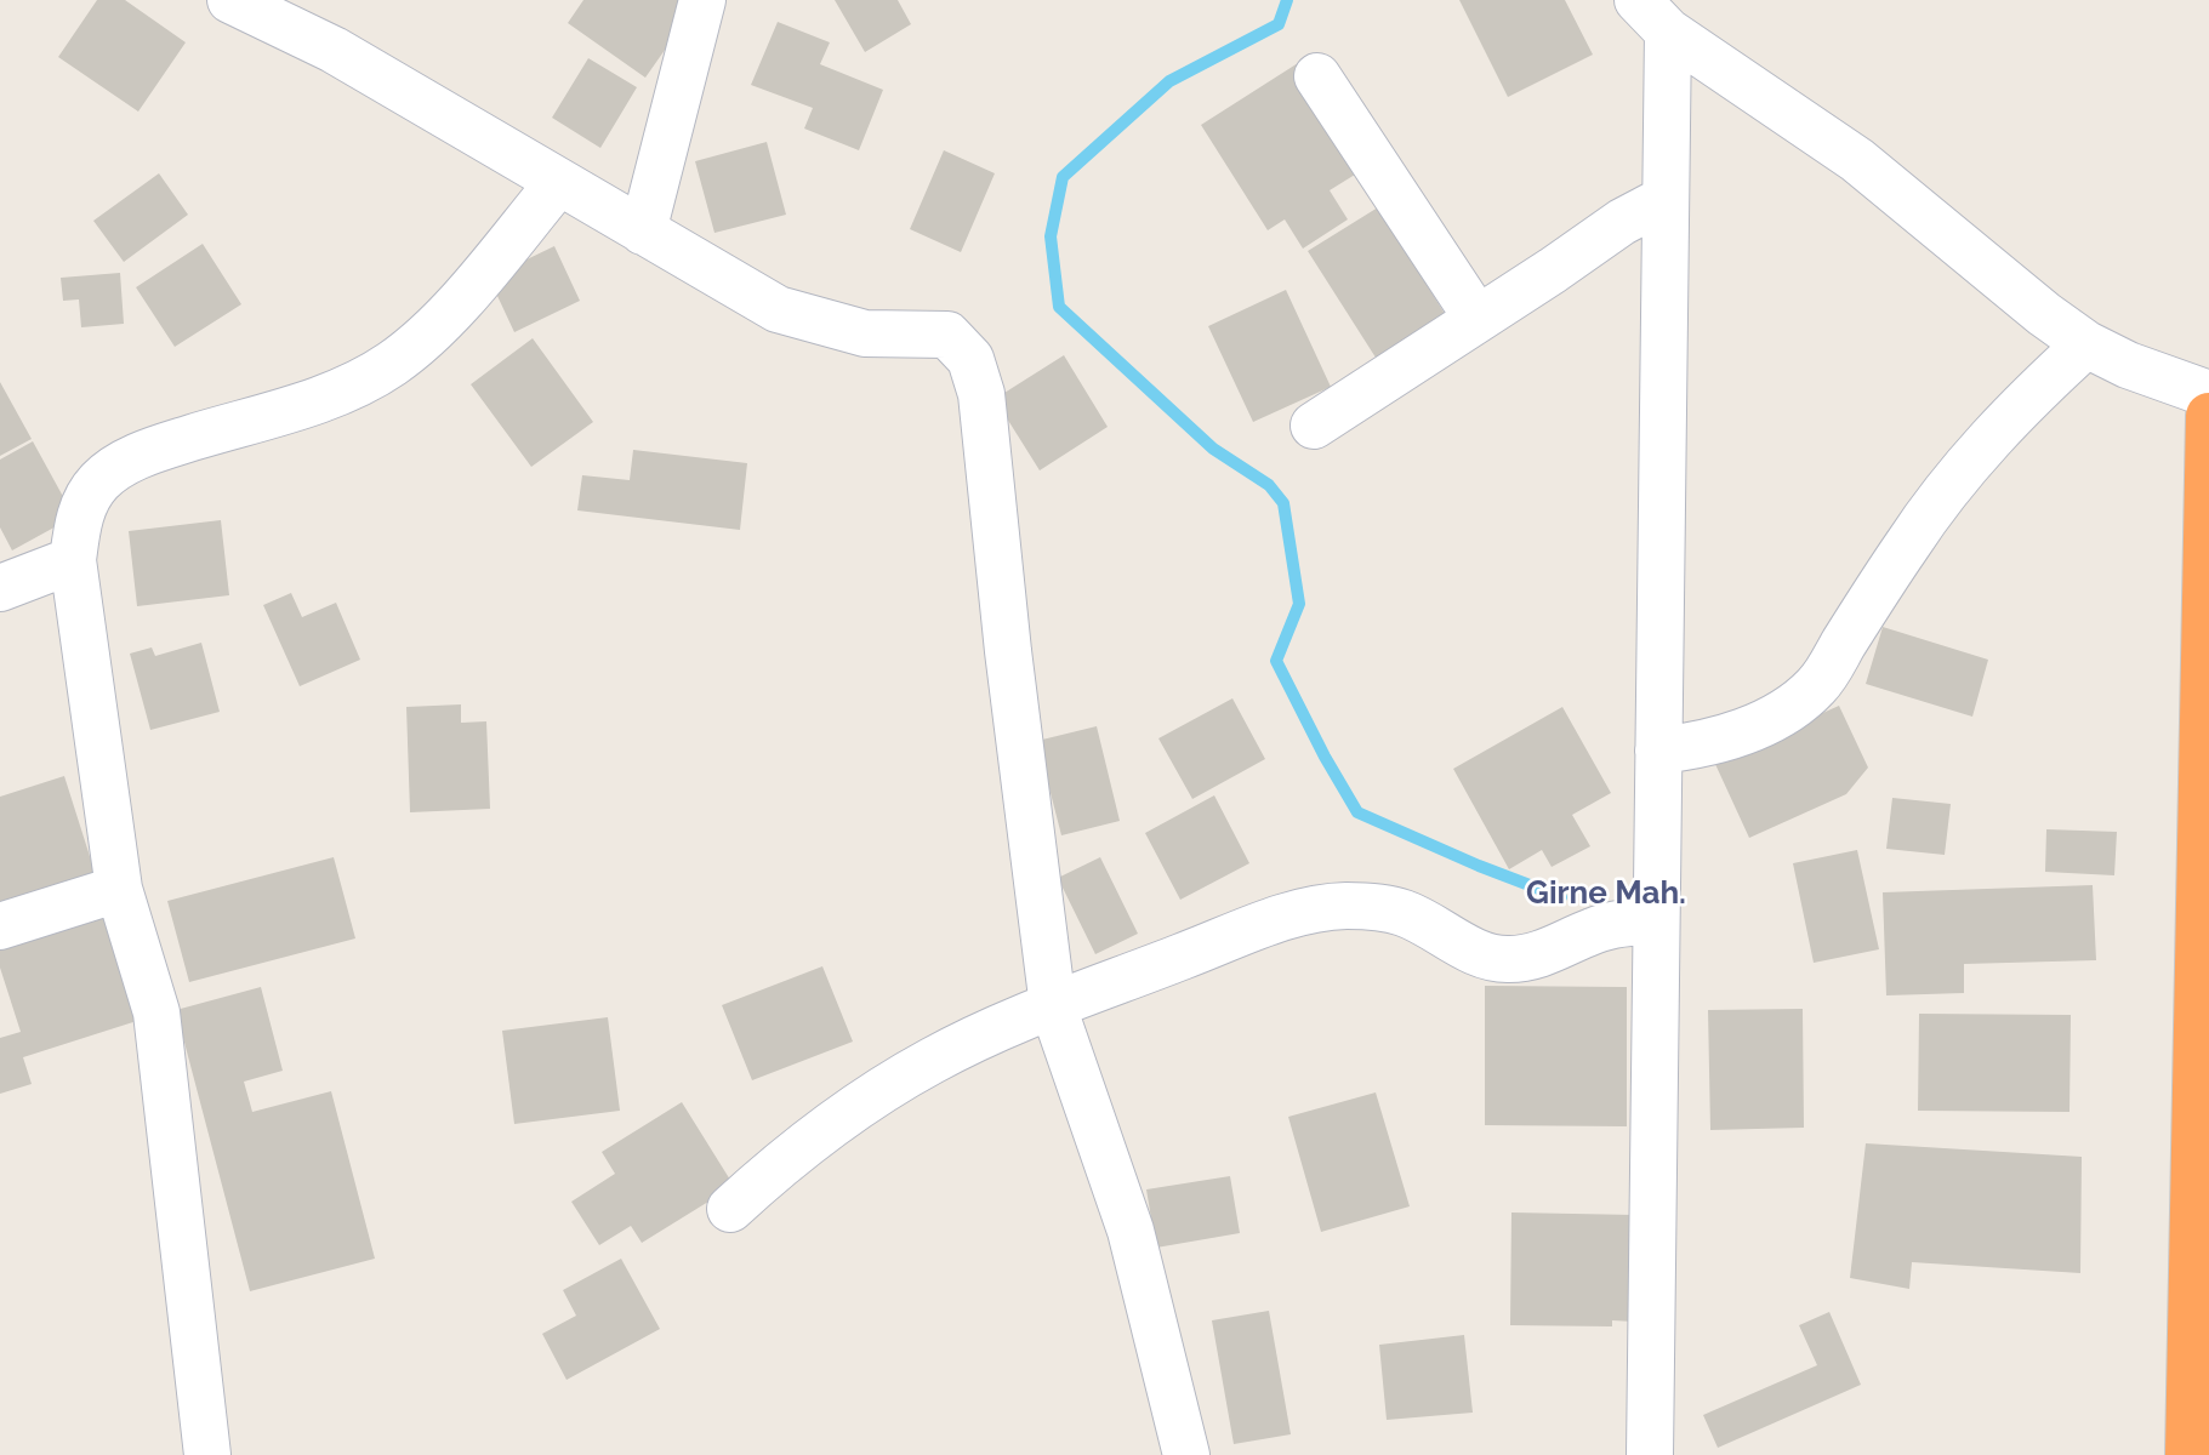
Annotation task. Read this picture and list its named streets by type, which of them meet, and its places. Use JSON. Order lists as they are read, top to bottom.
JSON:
{
  "districts": ["Girne Mah."]
}
